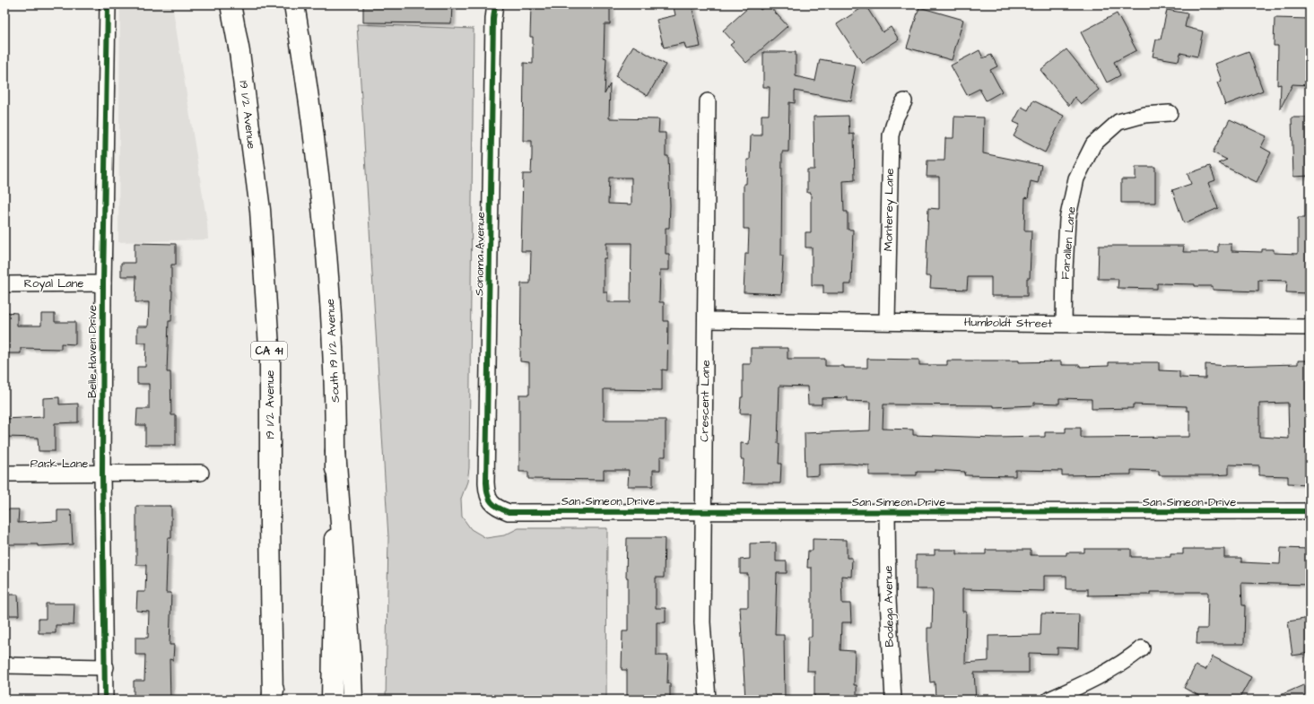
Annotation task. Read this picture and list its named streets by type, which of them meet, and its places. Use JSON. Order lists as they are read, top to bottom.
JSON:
{
  "streets": {
    "highway": ["19 1/2 Avenue", "CA 41", "South 19 1/2 Avenue"],
    "street": [
      "Monterey Lane",
      "Farallen Lane",
      "Sonoma Avenue",
      "Royal Lane",
      "Humboldt Street",
      "Belle Haven Drive",
      "Crescent Lane",
      "Park Lane",
      "San Simeon Drive",
      "Bodega Avenue"
    ]
  },
  "crossings": [
    ["Monterey Lane", "Humboldt Street"],
    ["Farallen Lane", "Humboldt Street"],
    ["Sonoma Avenue", "San Simeon Drive"],
    ["Royal Lane", "Belle Haven Drive"],
    ["Humboldt Street", "Crescent Lane"],
    ["Belle Haven Drive", "Park Lane"],
    ["Crescent Lane", "San Simeon Drive"],
    ["San Simeon Drive", "Bodega Avenue"]
  ]
}
